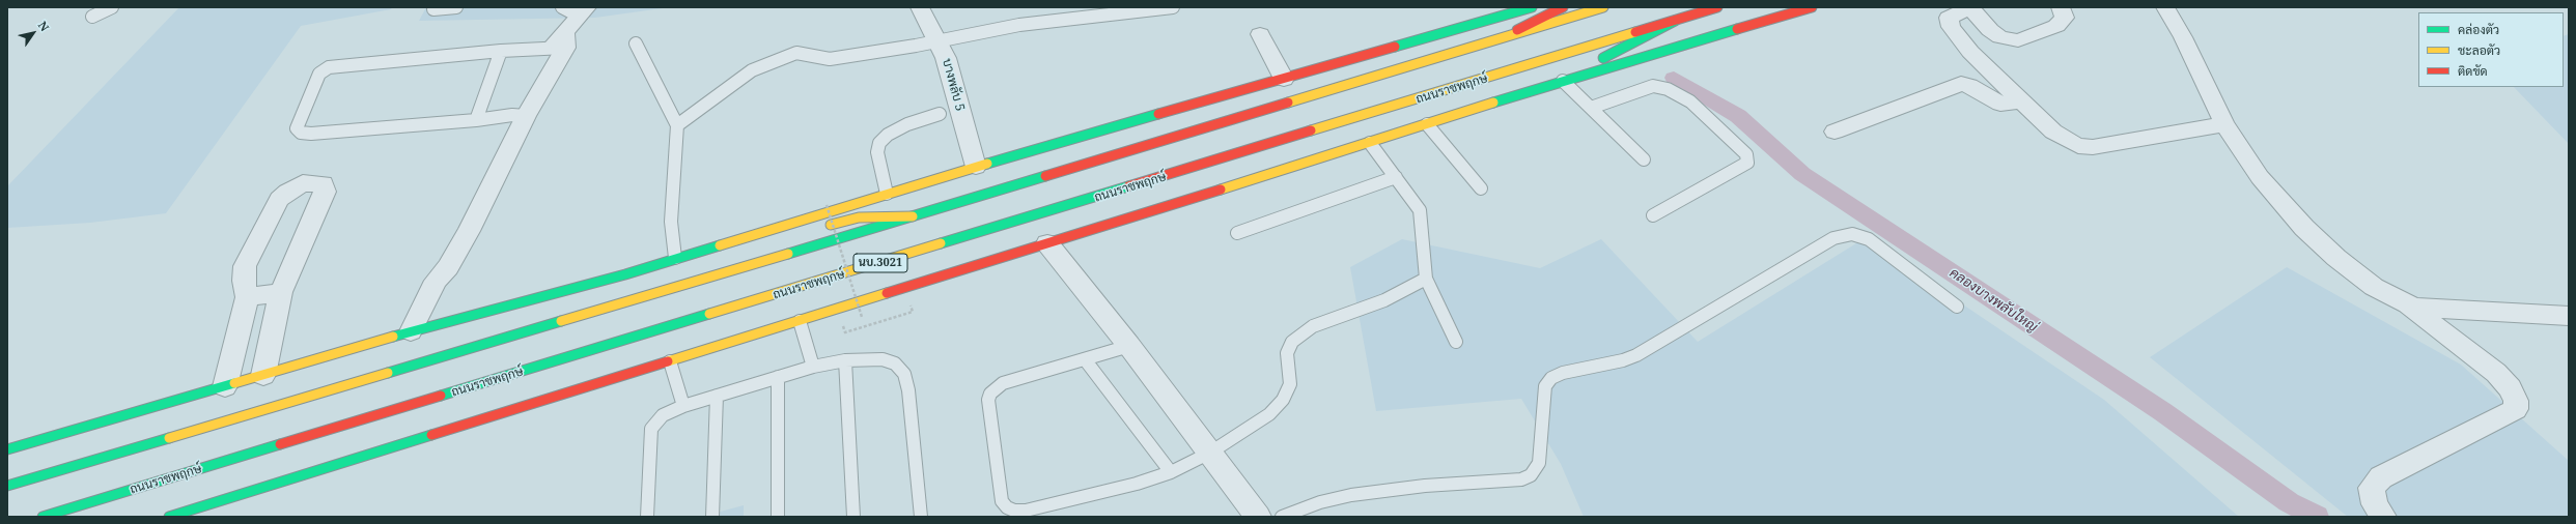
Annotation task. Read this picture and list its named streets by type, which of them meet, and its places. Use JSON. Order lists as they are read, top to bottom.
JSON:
{
  "streets": {
    "main road": ["ถนนราชพฤกษ์", "นบ.3021"],
    "street": ["บางพลับ 5"]
  },
  "water": ["คลองบางพลับใหญ่"],
  "legend": ["คล่องตัว", "ชะลอตัว", "ติดขัด"],
  "north": "top right"
}
